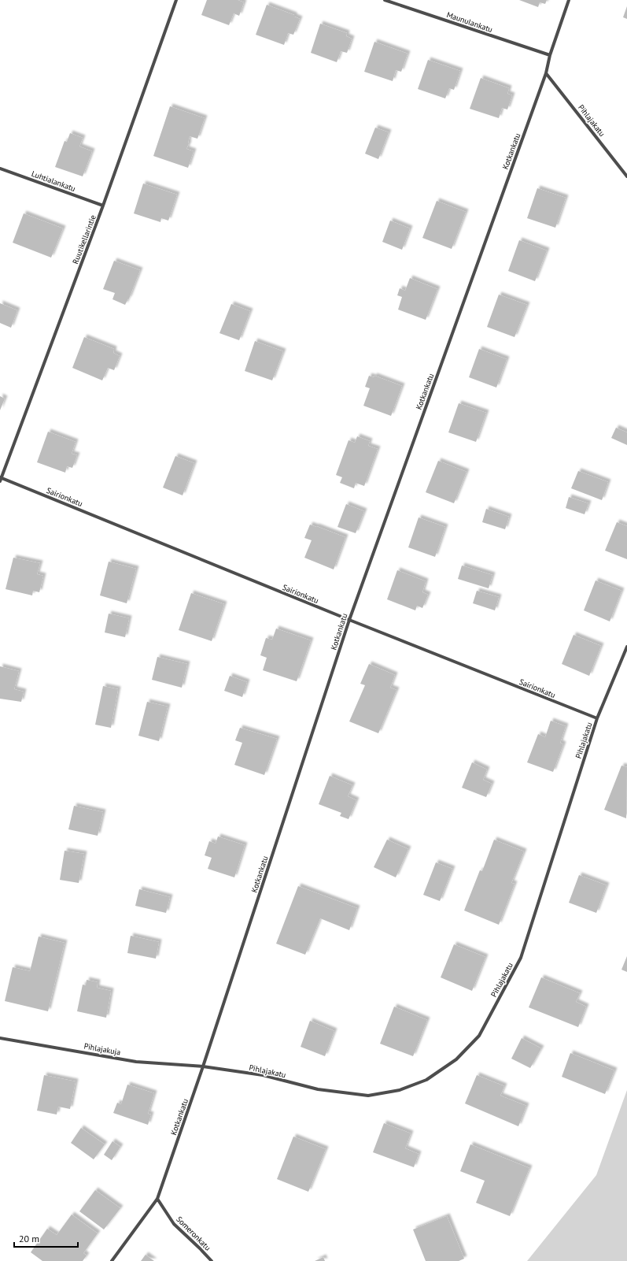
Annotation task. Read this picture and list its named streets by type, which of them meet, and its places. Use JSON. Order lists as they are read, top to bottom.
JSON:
{
  "streets": {
    "street": [
      "Maunulankatu",
      "Pihlajakatu",
      "Kotkankatu",
      "Luhtialankatu",
      "Ruutikellarintie",
      "Sairionkatu",
      "Pihlajakuja",
      "Someronkatu"
    ]
  },
  "crossings": [
    ["Maunulankatu", "Kotkankatu"],
    ["Pihlajakatu", "Kotkankatu"],
    ["Pihlajakatu", "Sairionkatu"],
    ["Pihlajakatu", "Pihlajakuja"],
    ["Kotkankatu", "Sairionkatu"],
    ["Kotkankatu", "Pihlajakuja"],
    ["Kotkankatu", "Someronkatu"],
    ["Luhtialankatu", "Ruutikellarintie"],
    ["Ruutikellarintie", "Sairionkatu"]
  ],
  "scale_bar": "20 m"
}
